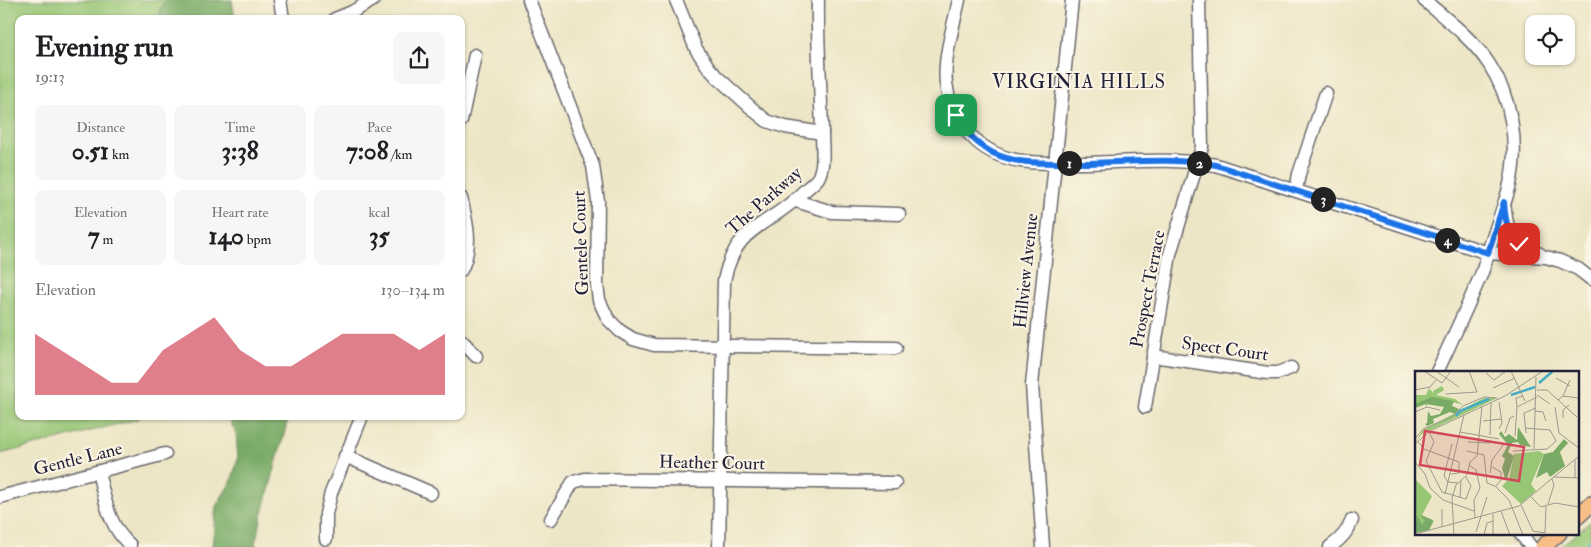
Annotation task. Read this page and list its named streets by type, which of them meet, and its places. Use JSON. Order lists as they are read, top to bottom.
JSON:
{
  "streets": {
    "street": [
      "The Parkway",
      "Gentele Court",
      "Hillview Avenue",
      "Prospect Terrace",
      "Spect Court",
      "Gentle Lane",
      "Heather Court"
    ]
  },
  "crossings": [
    ["The Parkway", "Gentele Court"],
    ["The Parkway", "Heather Court"],
    ["Prospect Terrace", "Spect Court"]
  ],
  "districts": ["VIRGINIA HILLS"],
  "page": {
    "heading": ["Evening run", "19:13"],
    "stats": [
      ["Distance", "0.51 km"],
      ["Time", "3:38"],
      ["Pace", "7:08 /km"],
      ["Elevation", "7 m"],
      ["Heart rate", "140 bpm"],
      ["kcal", "35"]
    ],
    "pins": [
      "1",
      "2",
      "3",
      "4"
    ],
    "chart": ["Elevation", "130–134 m"]
  }
}
